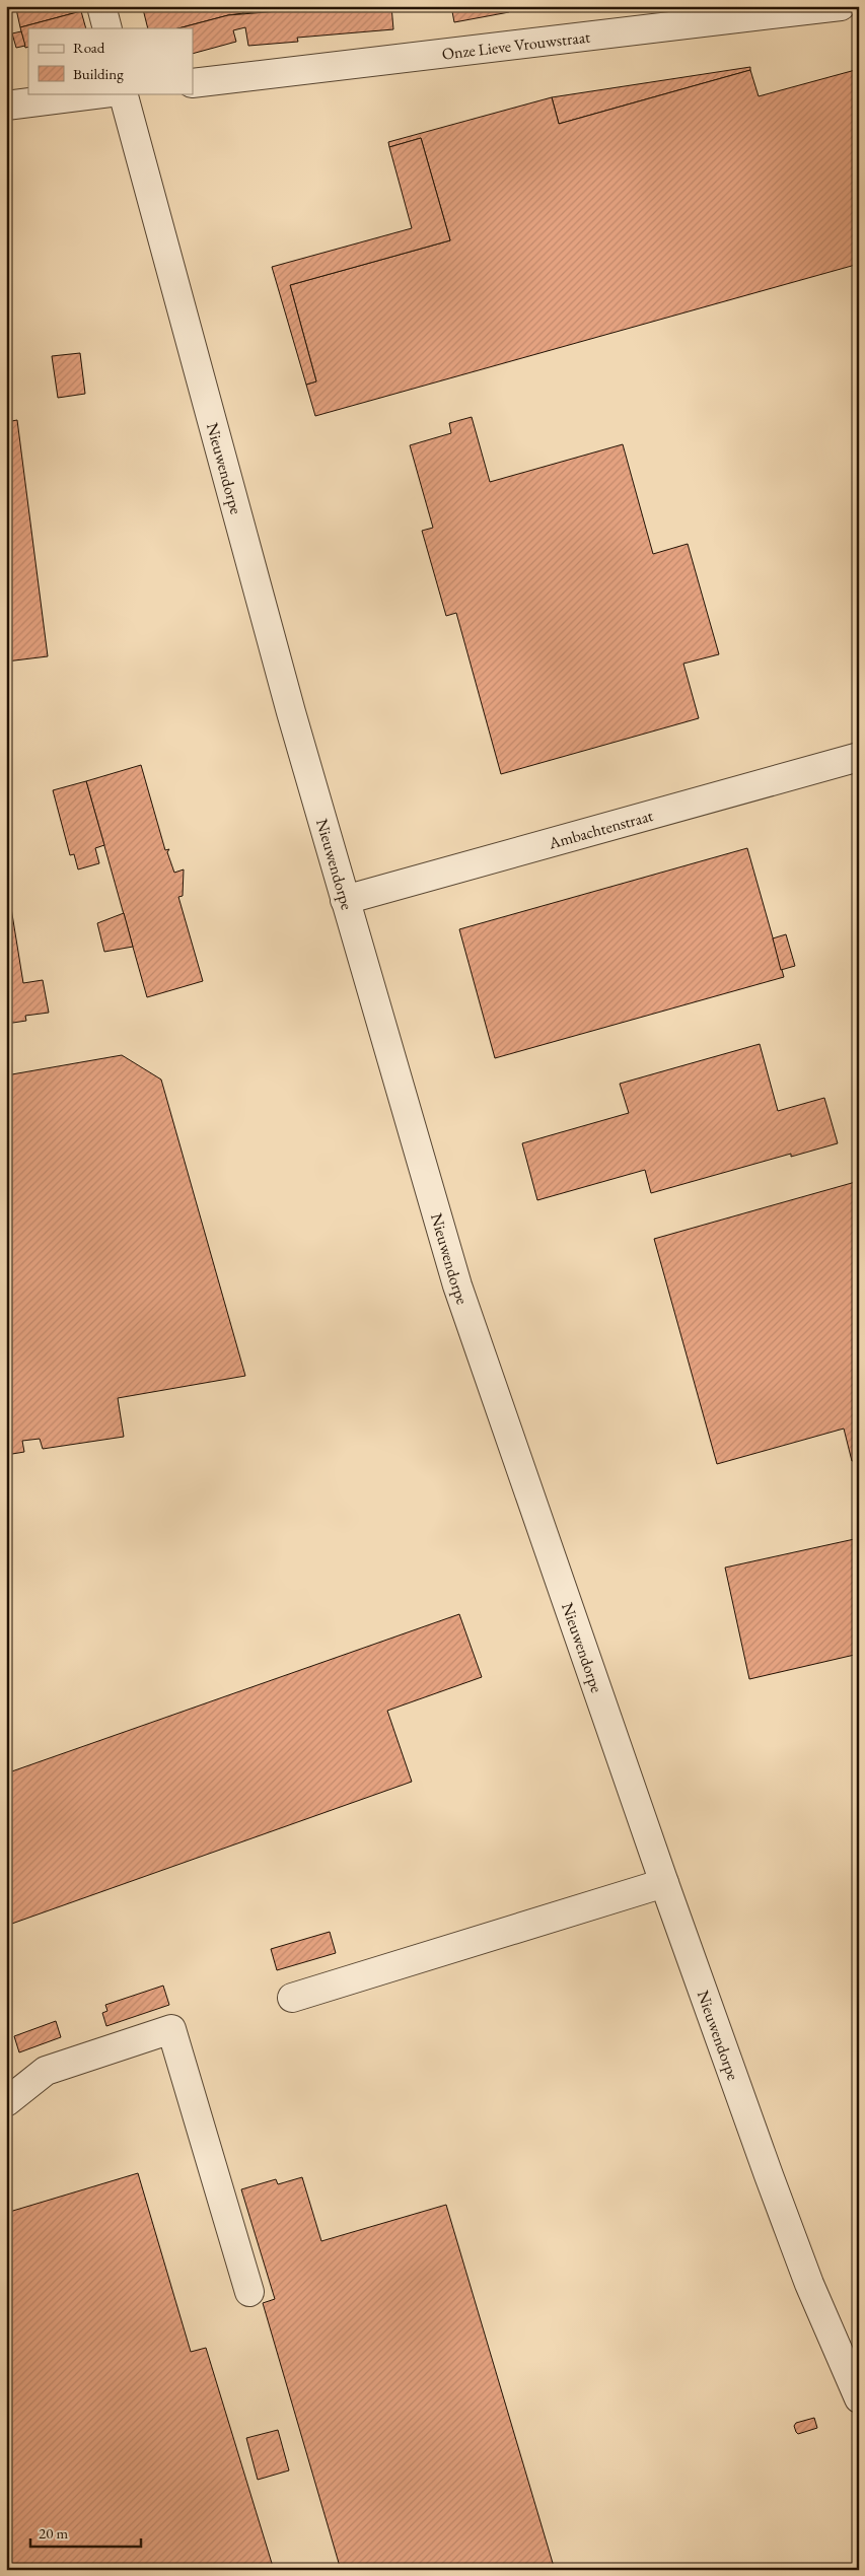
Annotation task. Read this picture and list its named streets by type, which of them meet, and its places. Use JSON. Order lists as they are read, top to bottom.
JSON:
{
  "streets": {
    "street": ["Onze Lieve Vrouwstraat", "Nieuwendorpe", "Ambachtenstraat"]
  },
  "crossings": [
    ["Nieuwendorpe", "Ambachtenstraat"]
  ],
  "legend": ["Road", "Building"],
  "scale_bar": "20 m"
}
